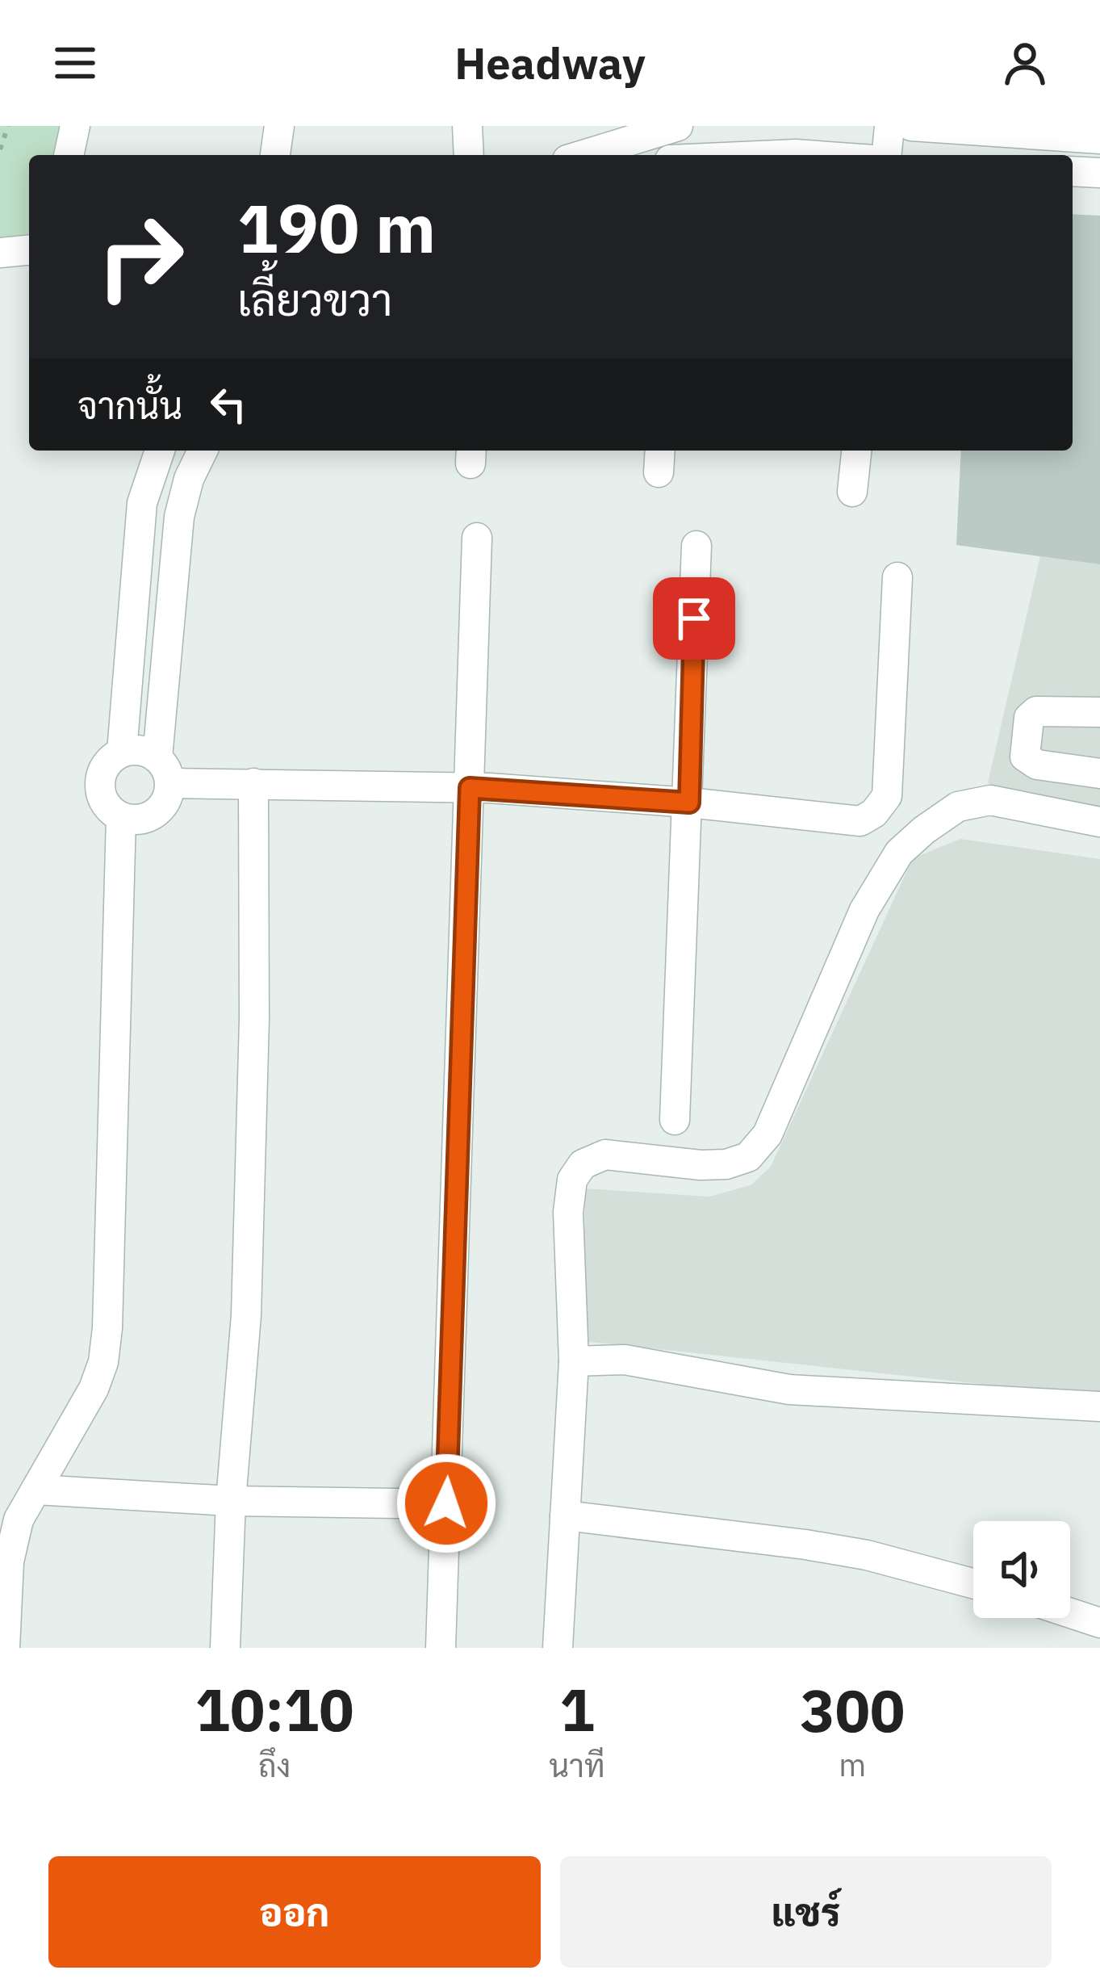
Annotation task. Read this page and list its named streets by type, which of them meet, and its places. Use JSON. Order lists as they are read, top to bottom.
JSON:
{
  "page": {
    "header": "Headway",
    "turn": ["190 m", "เลี้ยวขวา"],
    "then": "จากนั้น",
    "eta": [
      "10:10",
      "ถึง",
      "1",
      "นาที",
      "300",
      "m"
    ],
    "buttons": ["ออก", "แชร์"]
  }
}
